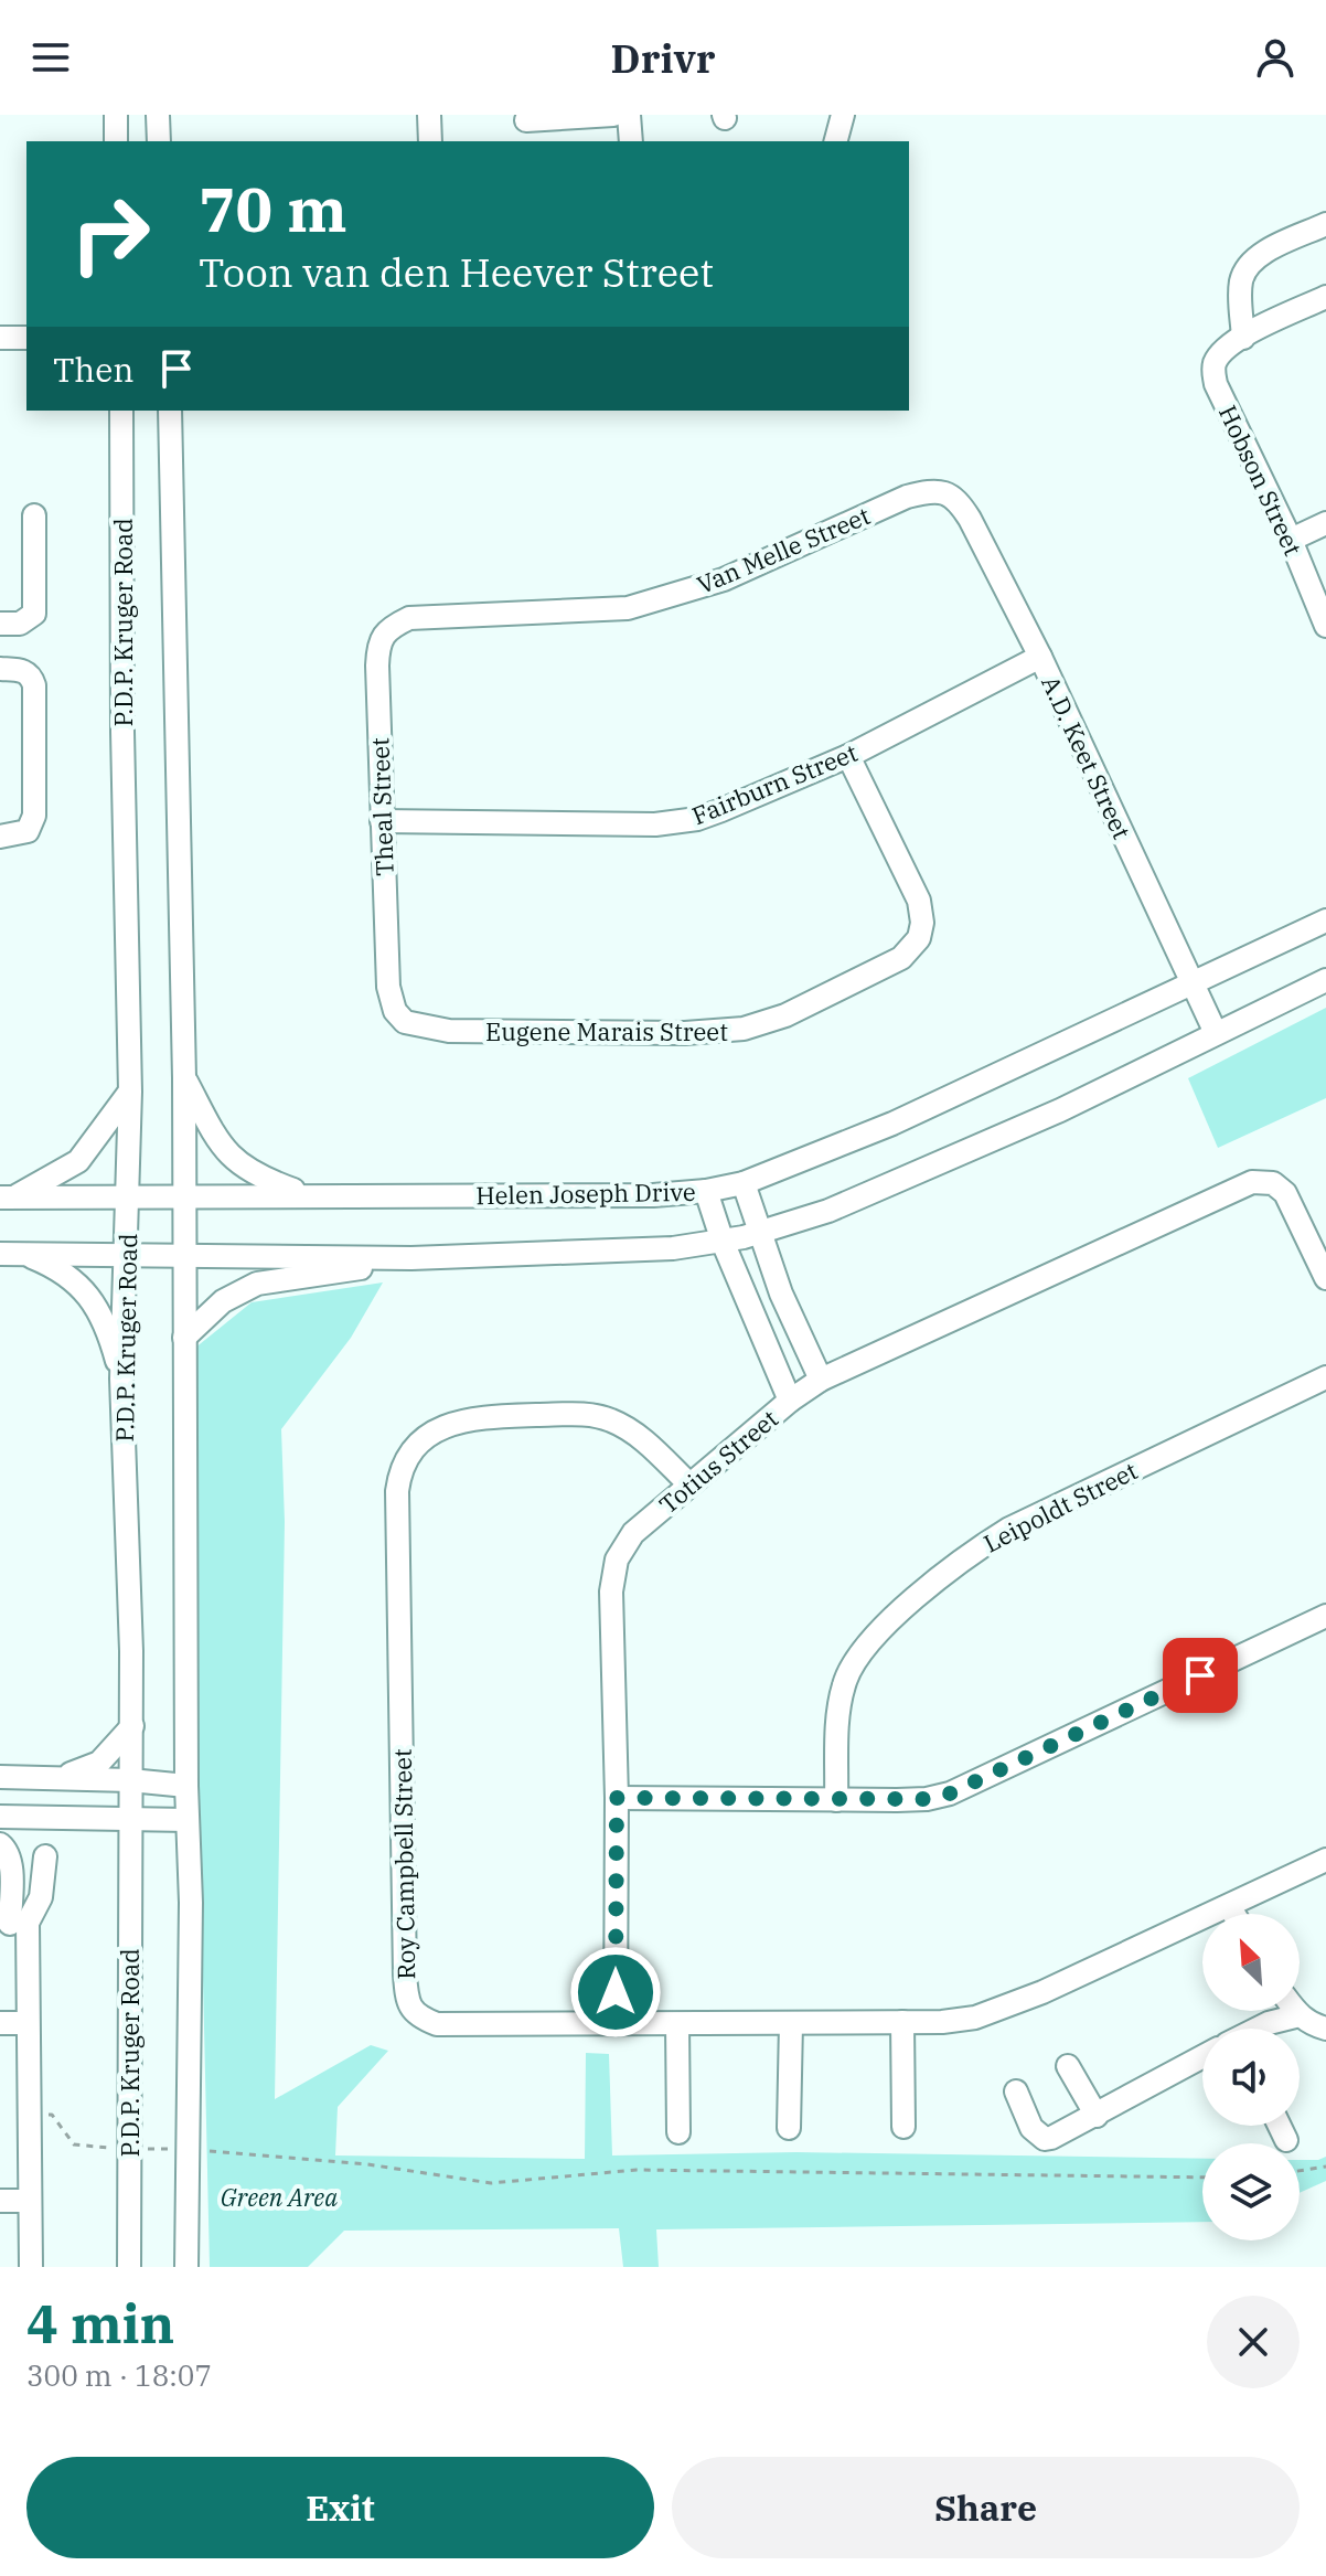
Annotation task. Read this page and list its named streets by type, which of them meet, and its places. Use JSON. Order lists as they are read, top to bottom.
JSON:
{
  "streets": {
    "street": [
      "Hobson Street",
      "Van Melle Street",
      "P.D.P. Kruger Road",
      "A.D. Keet Street",
      "Fairburn Street",
      "Theal Street",
      "Eugene Marais Street",
      "Helen Joseph Drive",
      "Totius Street",
      "Leipoldt Street",
      "Roy Campbell Street"
    ]
  },
  "crossings": [
    ["Van Melle Street", "A.D. Keet Street"],
    ["Van Melle Street", "Theal Street"],
    ["P.D.P. Kruger Road", "Helen Joseph Drive"],
    ["A.D. Keet Street", "Fairburn Street"],
    ["A.D. Keet Street", "Helen Joseph Drive"],
    ["Fairburn Street", "Theal Street"],
    ["Fairburn Street", "Eugene Marais Street"],
    ["Theal Street", "Eugene Marais Street"],
    ["Totius Street", "Roy Campbell Street"]
  ],
  "parks": ["Green Area"],
  "north": "top left",
  "page": {
    "header": "Drivr",
    "turn": ["70 m", "Toon van den Heever Street"],
    "then": "Then",
    "heading": ["4 min", "300 m · 18:07"],
    "buttons": ["Exit", "Share"]
  }
}
